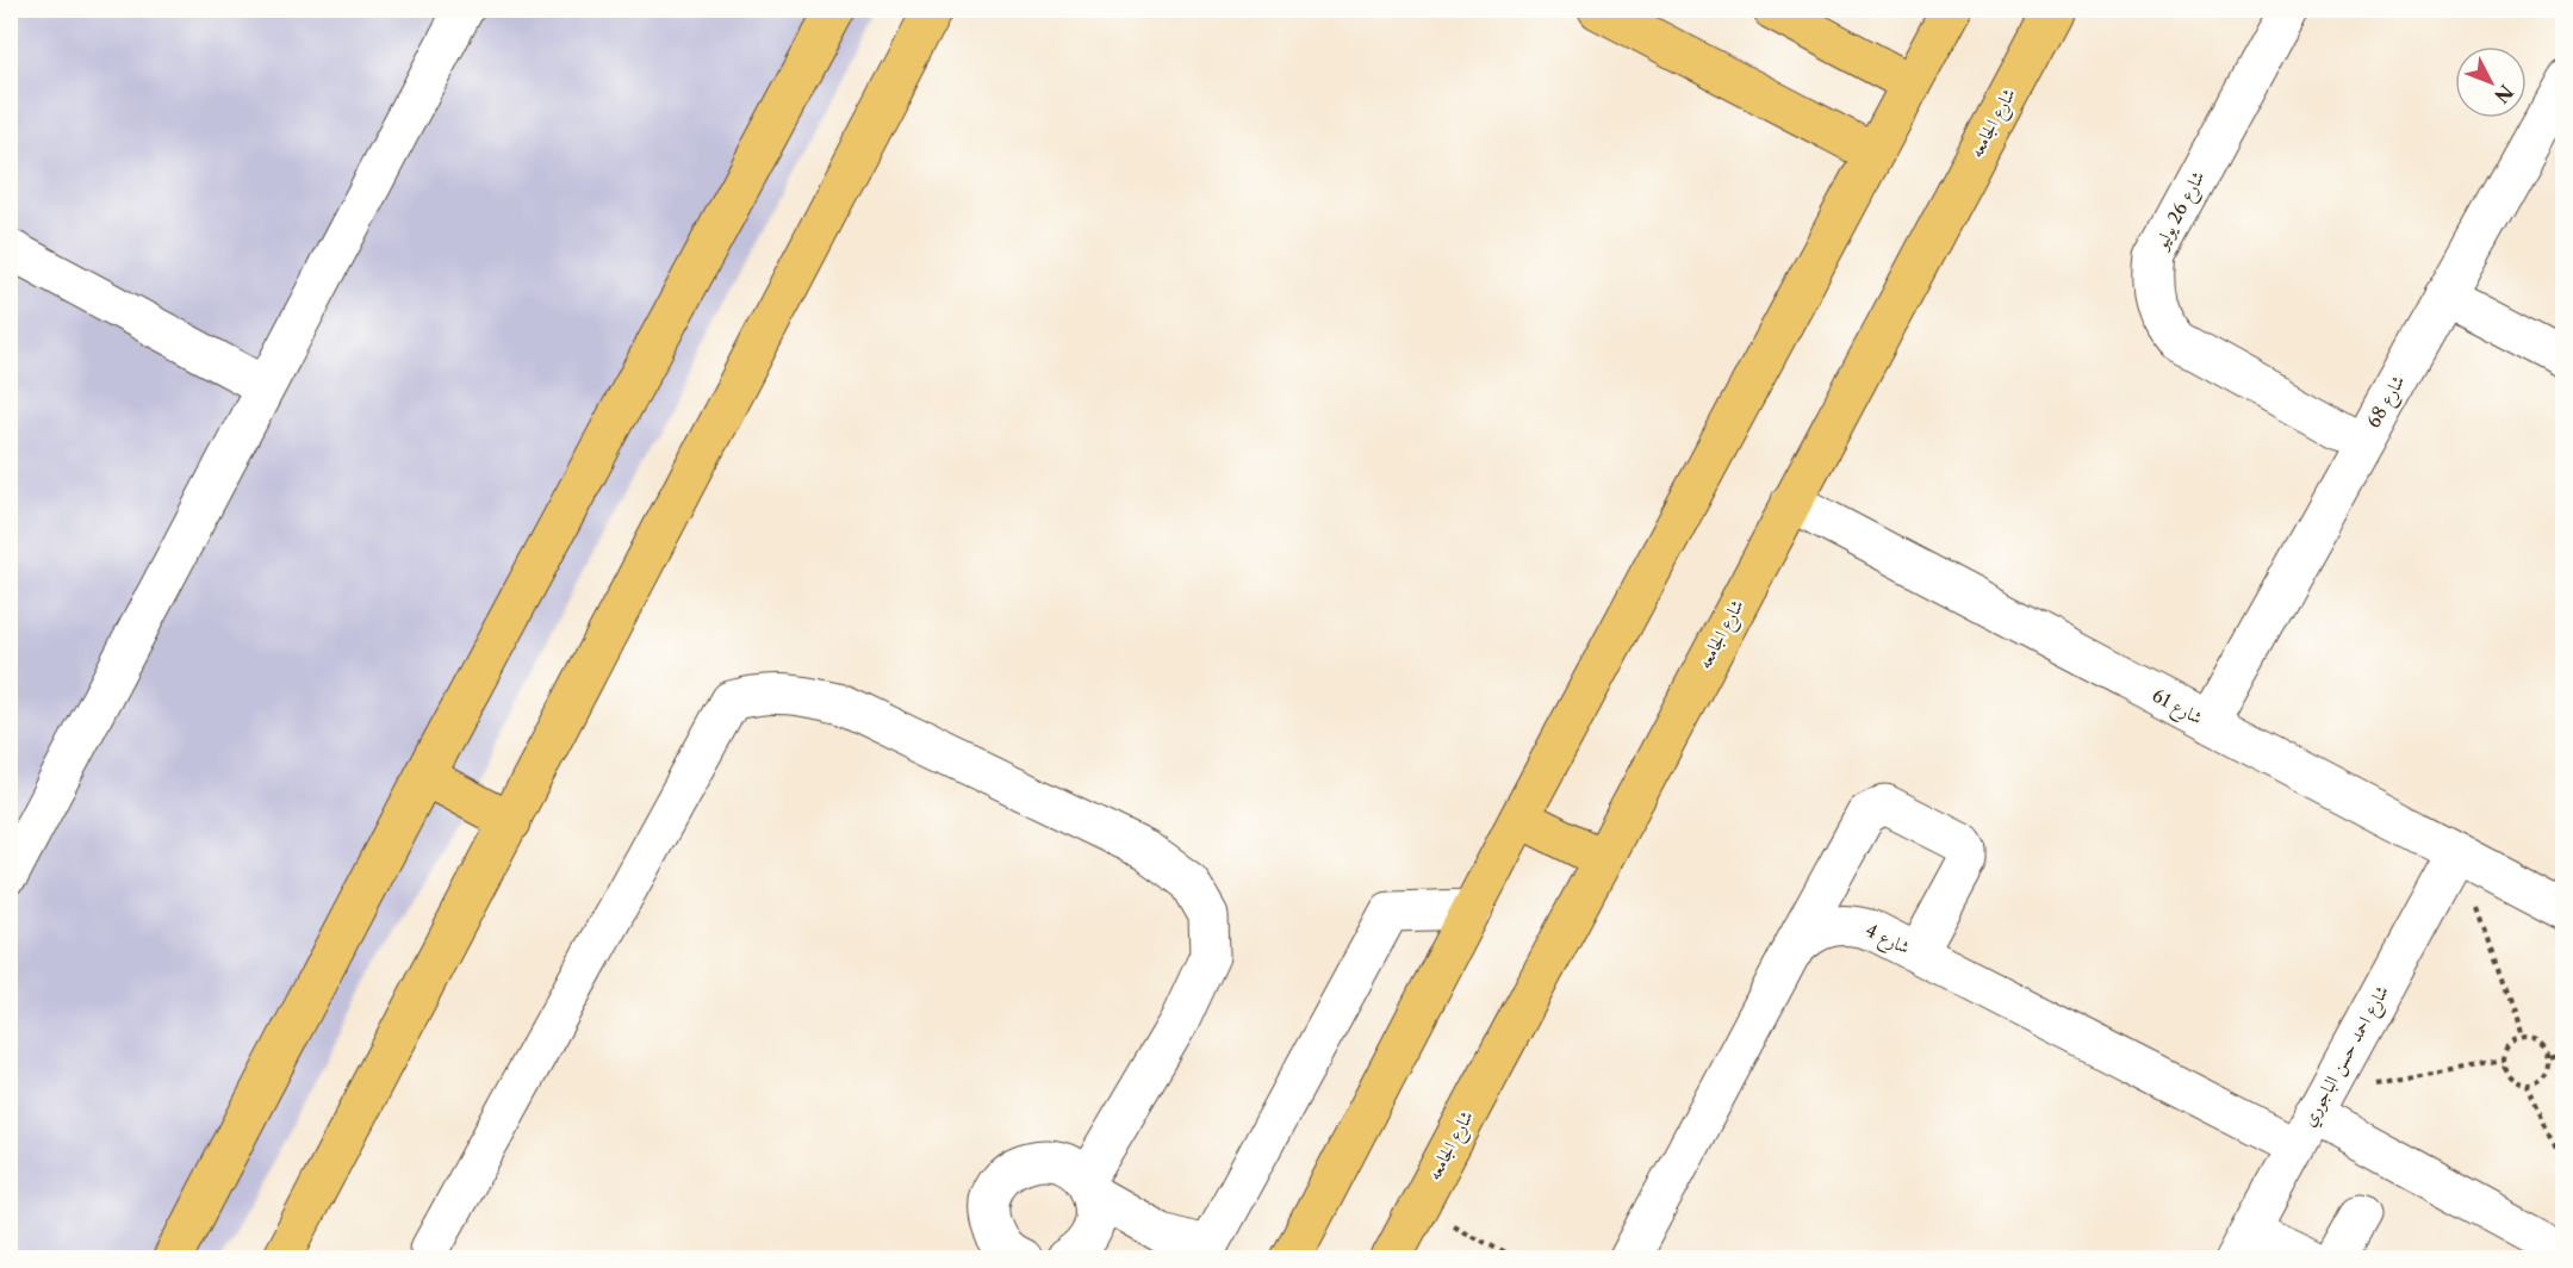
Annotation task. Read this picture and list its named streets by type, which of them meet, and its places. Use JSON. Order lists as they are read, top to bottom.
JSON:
{
  "streets": {
    "main road": ["شارع الجامعه"],
    "street": [
      "شارع 26 يوليو",
      "شارع 68",
      "شارع 61",
      "شارع 4",
      "شارع احمد حسن الباجوري"
    ]
  },
  "crossings": [
    ["شارع الجامعه", "شارع 61"],
    ["شارع 26 يوليو", "شارع 68"],
    ["شارع 68", "شارع 61"],
    ["شارع 61", "شارع احمد حسن الباجوري"],
    ["شارع 4", "شارع احمد حسن الباجوري"]
  ],
  "north": "bottom right"
}
